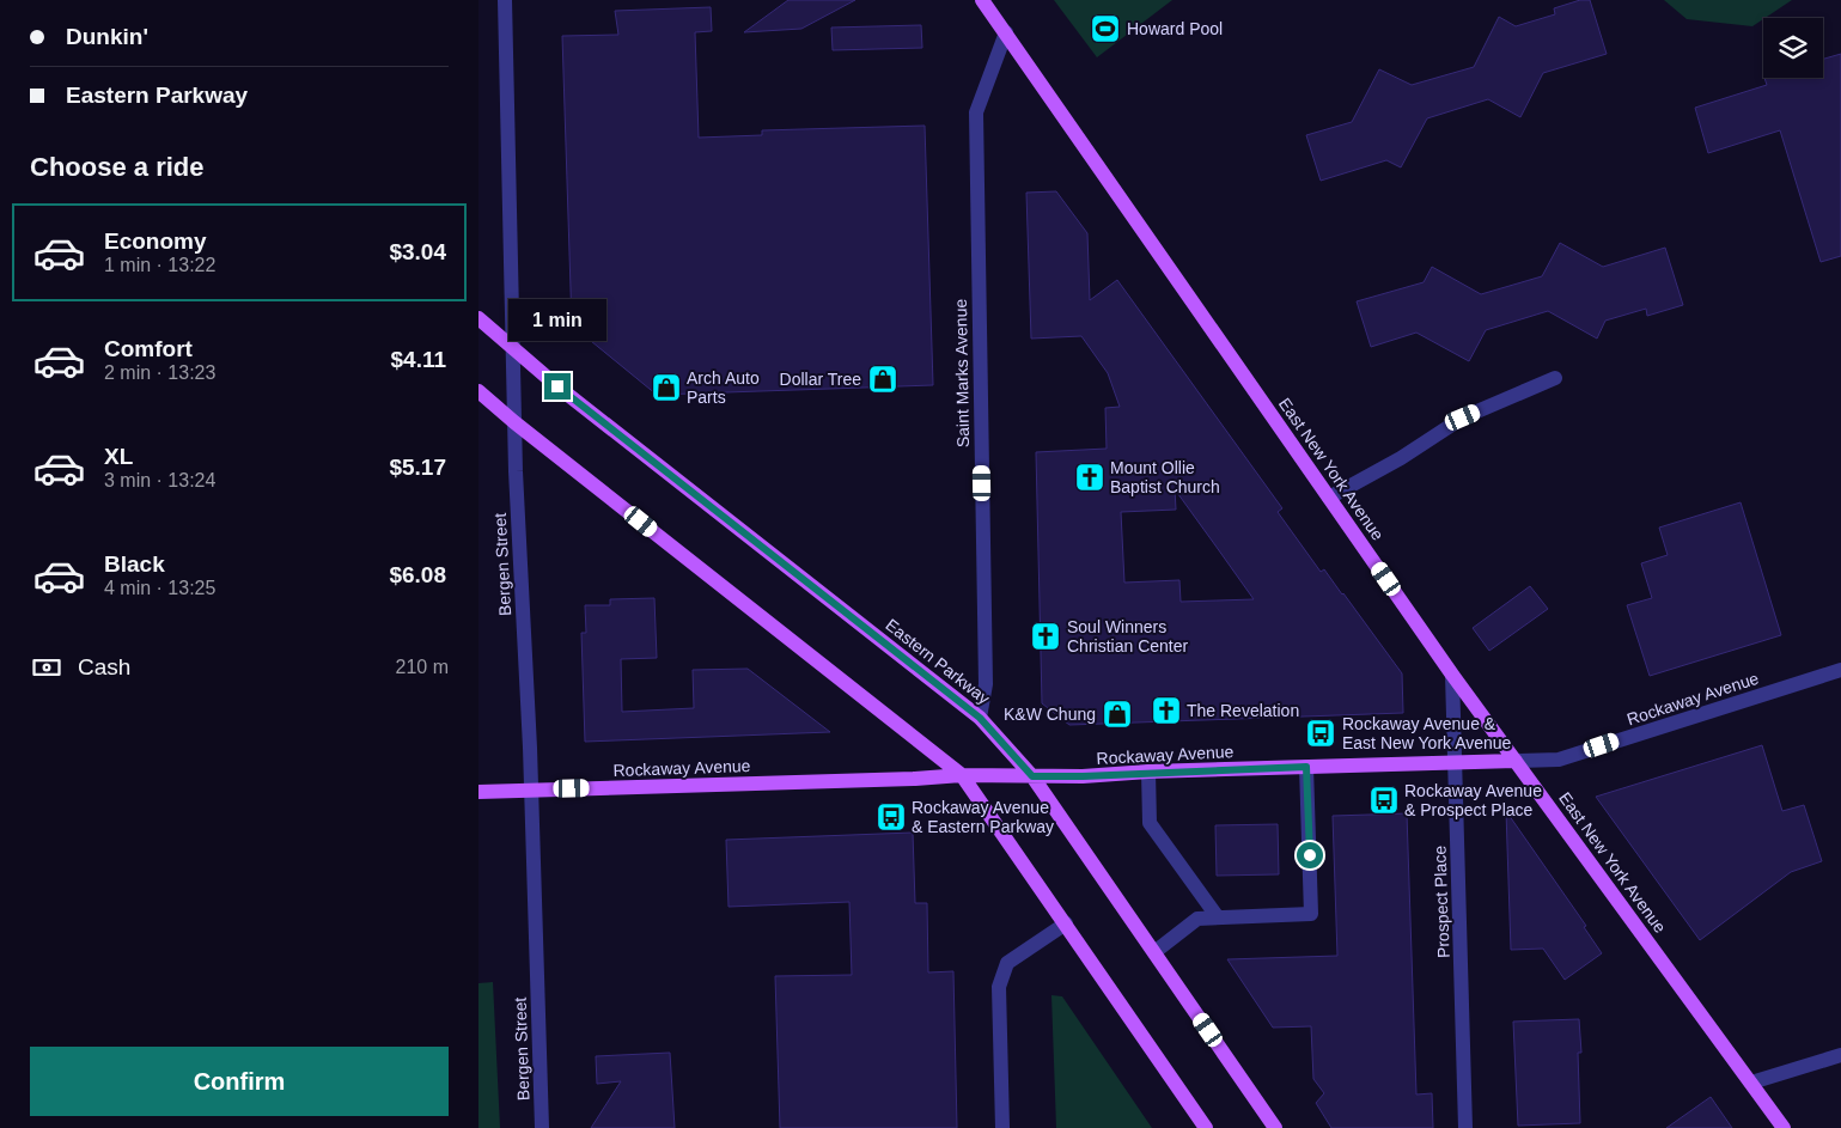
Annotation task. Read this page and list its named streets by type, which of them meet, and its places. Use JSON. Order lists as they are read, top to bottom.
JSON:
{
  "streets": {
    "main road": ["East New York Avenue", "Eastern Parkway", "Rockaway Avenue"],
    "street": ["Saint Marks Avenue", "Bergen Street", "Prospect Place"]
  },
  "crossings": [
    ["Saint Marks Avenue", "East New York Avenue"],
    ["Saint Marks Avenue", "Eastern Parkway"],
    ["East New York Avenue", "Rockaway Avenue"],
    ["East New York Avenue", "Prospect Place"],
    ["Bergen Street", "Eastern Parkway"],
    ["Bergen Street", "Rockaway Avenue"],
    ["Eastern Parkway", "Rockaway Avenue"],
    ["Rockaway Avenue", "Prospect Place"]
  ],
  "places": {
    "sports": ["Howard Pool"],
    "shop": ["Dollar Tree", "Arch Auto Parts", "K&W Chung"],
    "church": ["Mount Ollie Baptist Church", "Soul Winners Christian Center", "The Revelation"],
    "bus stop": ["Rockaway Avenue & East New York Avenue", "Rockaway Avenue & Prospect Place", "Rockaway Avenue & Eastern Parkway"]
  },
  "page": {
    "banner": ["Dunkin'", "Eastern Parkway"],
    "heading": "Choose a ride",
    "list": [
      {
        "name": "Economy",
        "note": "1 min · 13:22",
        "value": "$3.04"
      },
      {
        "name": "Comfort",
        "note": "2 min · 13:23",
        "value": "$4.11"
      },
      {
        "name": "XL",
        "note": "3 min · 13:24",
        "value": "$5.17"
      },
      {
        "name": "Black",
        "note": "4 min · 13:25",
        "value": "$6.08"
      }
    ],
    "bubble": "1 min",
    "pay": ["Cash", "210 m"],
    "buttons": "Confirm"
  }
}
